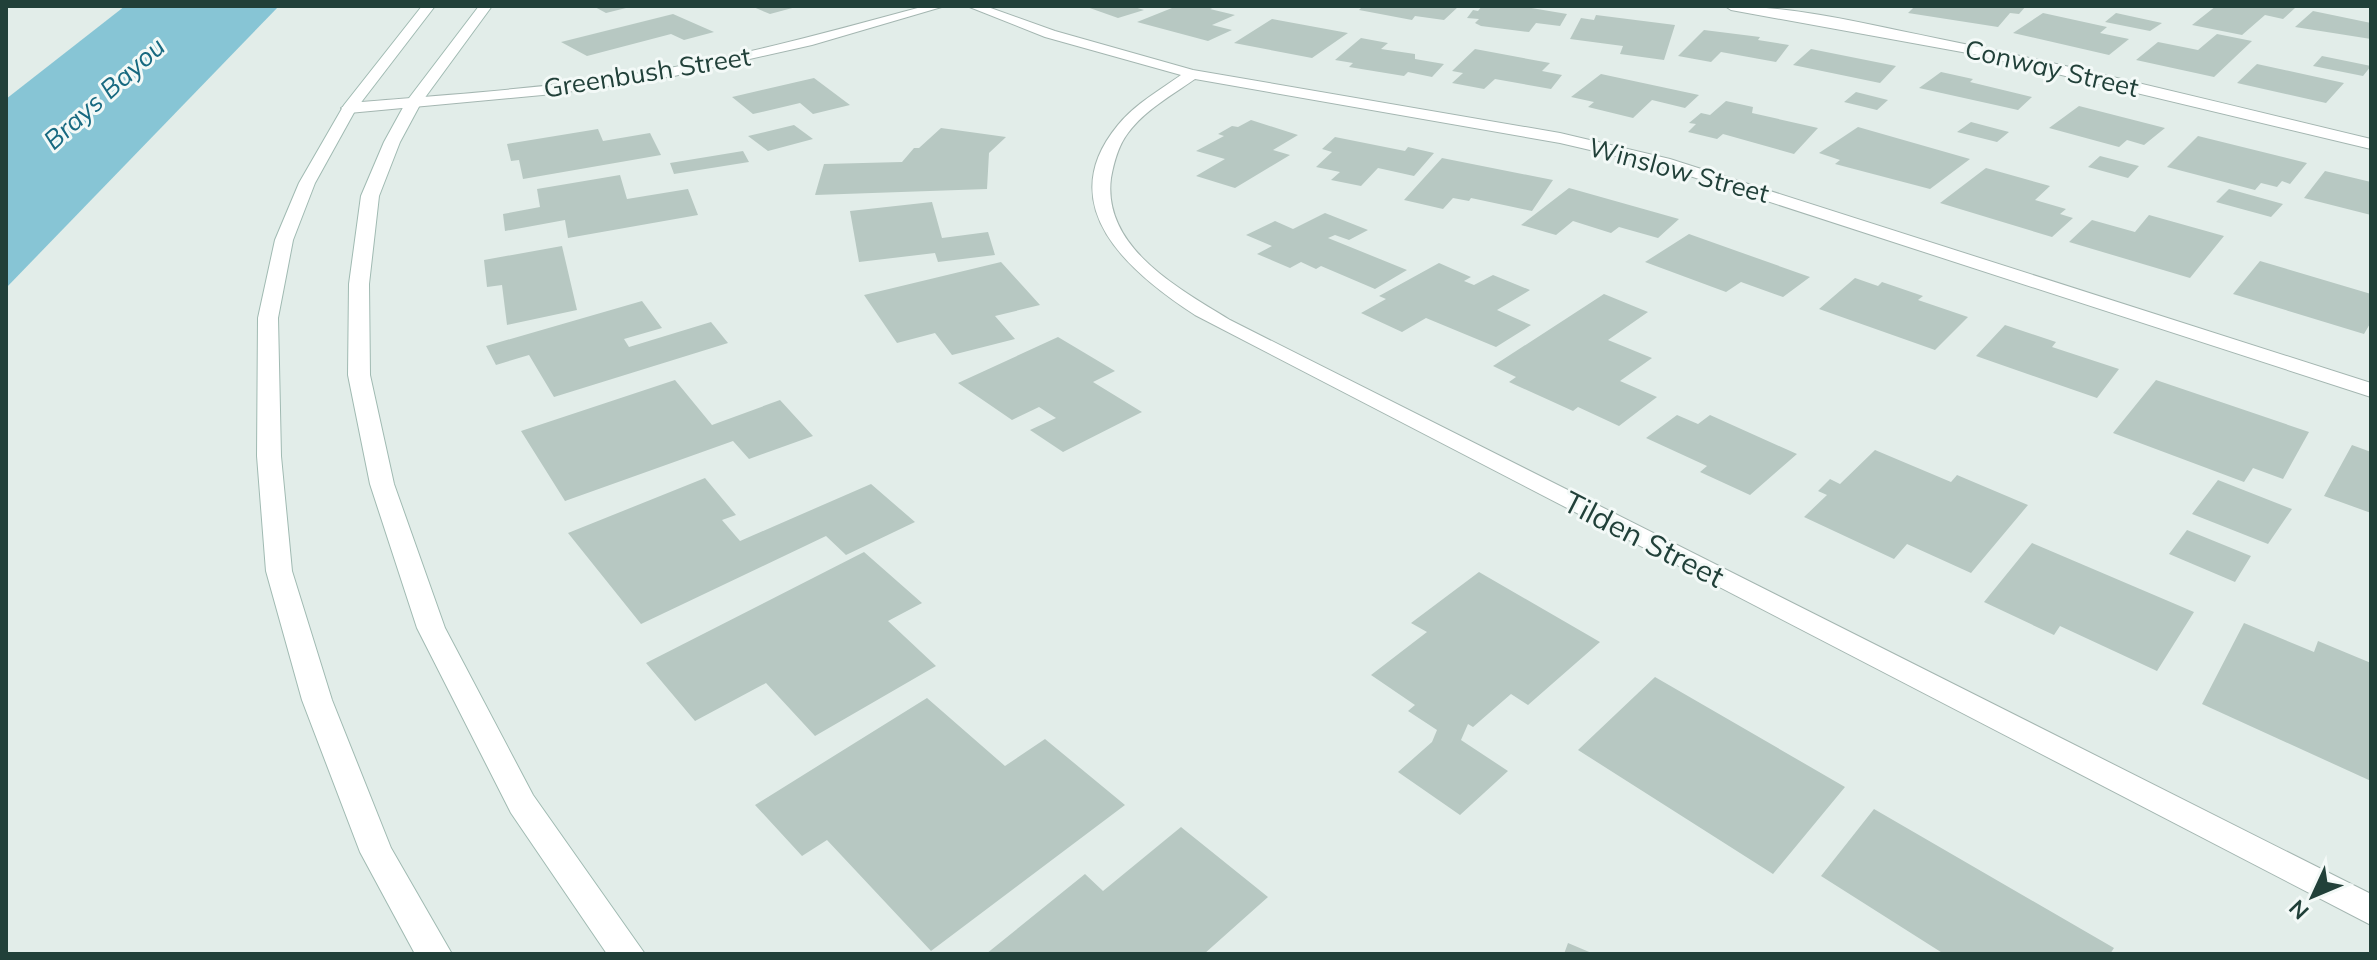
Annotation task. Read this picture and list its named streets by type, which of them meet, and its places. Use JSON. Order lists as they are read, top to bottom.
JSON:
{
  "streets": {
    "street": [
      "Conway Street",
      "Greenbush Street",
      "Winslow Street",
      "Tilden Street"
    ]
  },
  "crossings": [
    ["Winslow Street", "Tilden Street"]
  ],
  "water": ["Brays Bayou"],
  "north": "bottom left"
}
